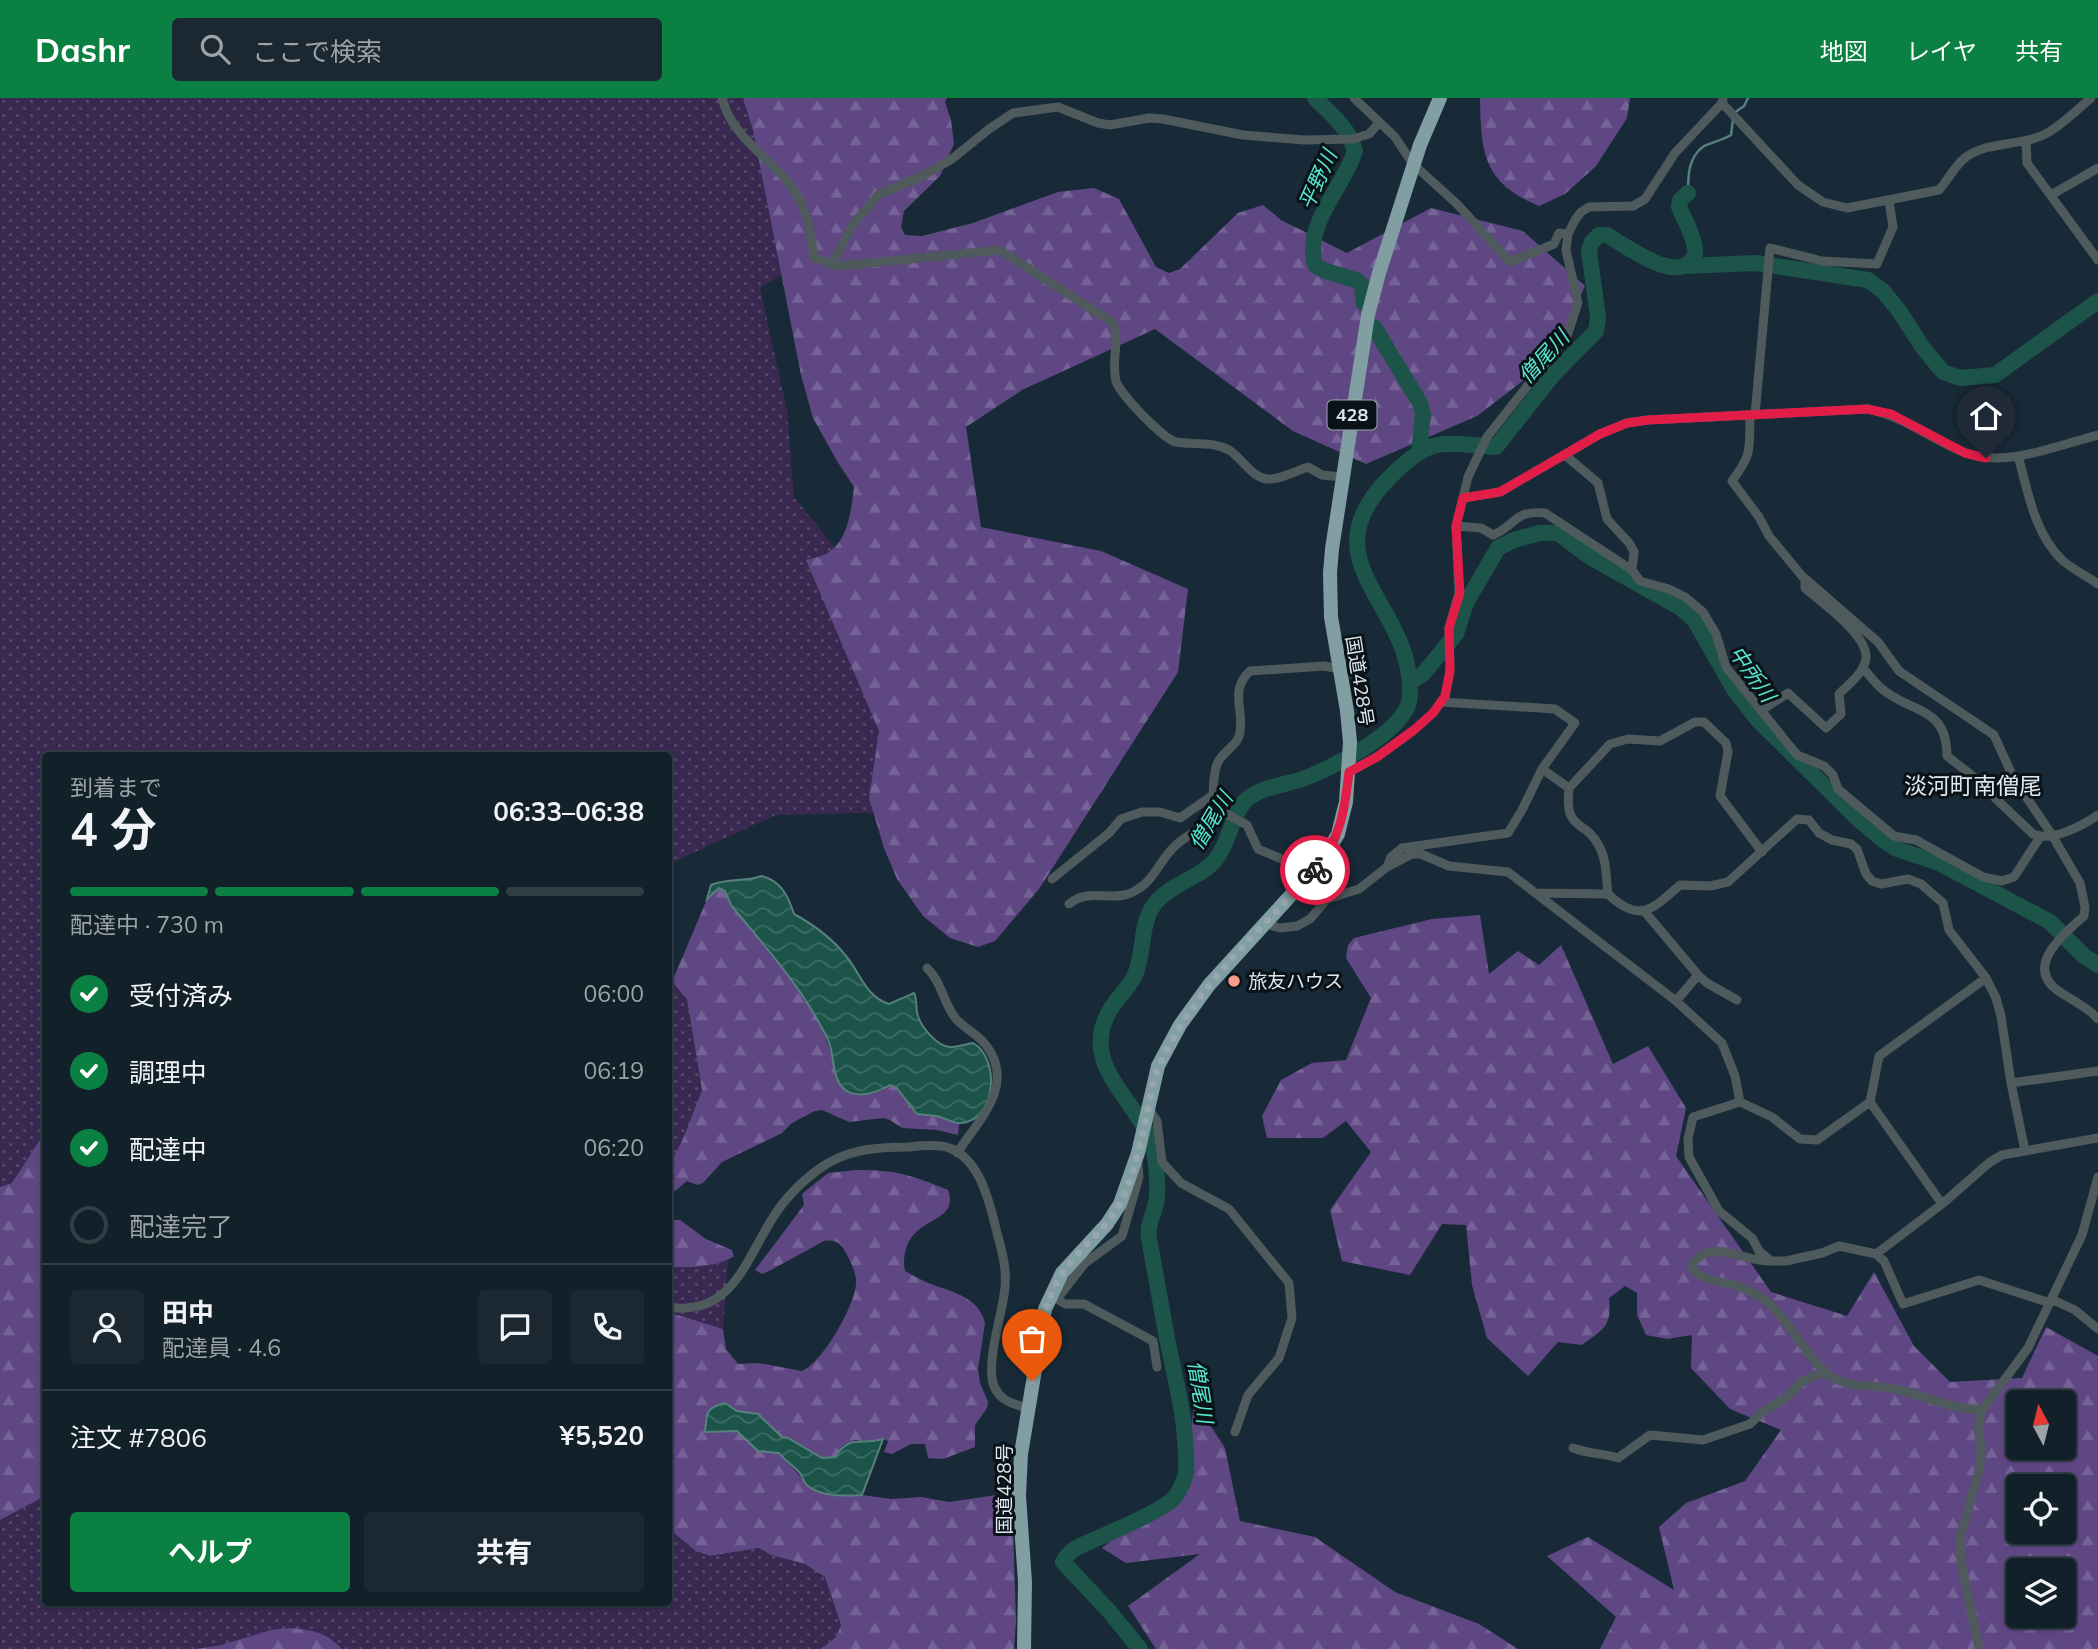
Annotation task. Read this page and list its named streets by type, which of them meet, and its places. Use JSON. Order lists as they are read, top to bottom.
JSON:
{
  "streets": {
    "highway": ["428", "国道428号"]
  },
  "districts": ["淡河町南僧尾"],
  "water": ["平野川", "僧尾川", "中所川"],
  "places": ["旅友ハウス"],
  "north": "top",
  "page": {
    "header": "Dashr",
    "search": "ここで検索",
    "nav": ["地図", "レイヤ", "共有"],
    "heading": ["4 分", "到着まで", "06:33–06:38"],
    "panel": [
      "田中",
      "配達員 · 4.6",
      "注文 #7806",
      "¥5,520"
    ],
    "bar": "配達中 · 730 m",
    "list": [
      ["受付済み", "06:00"],
      ["調理中", "06:19"],
      ["配達中", "06:20"],
      "配達完了"
    ],
    "buttons": ["ヘルプ", "共有"]
  }
}
